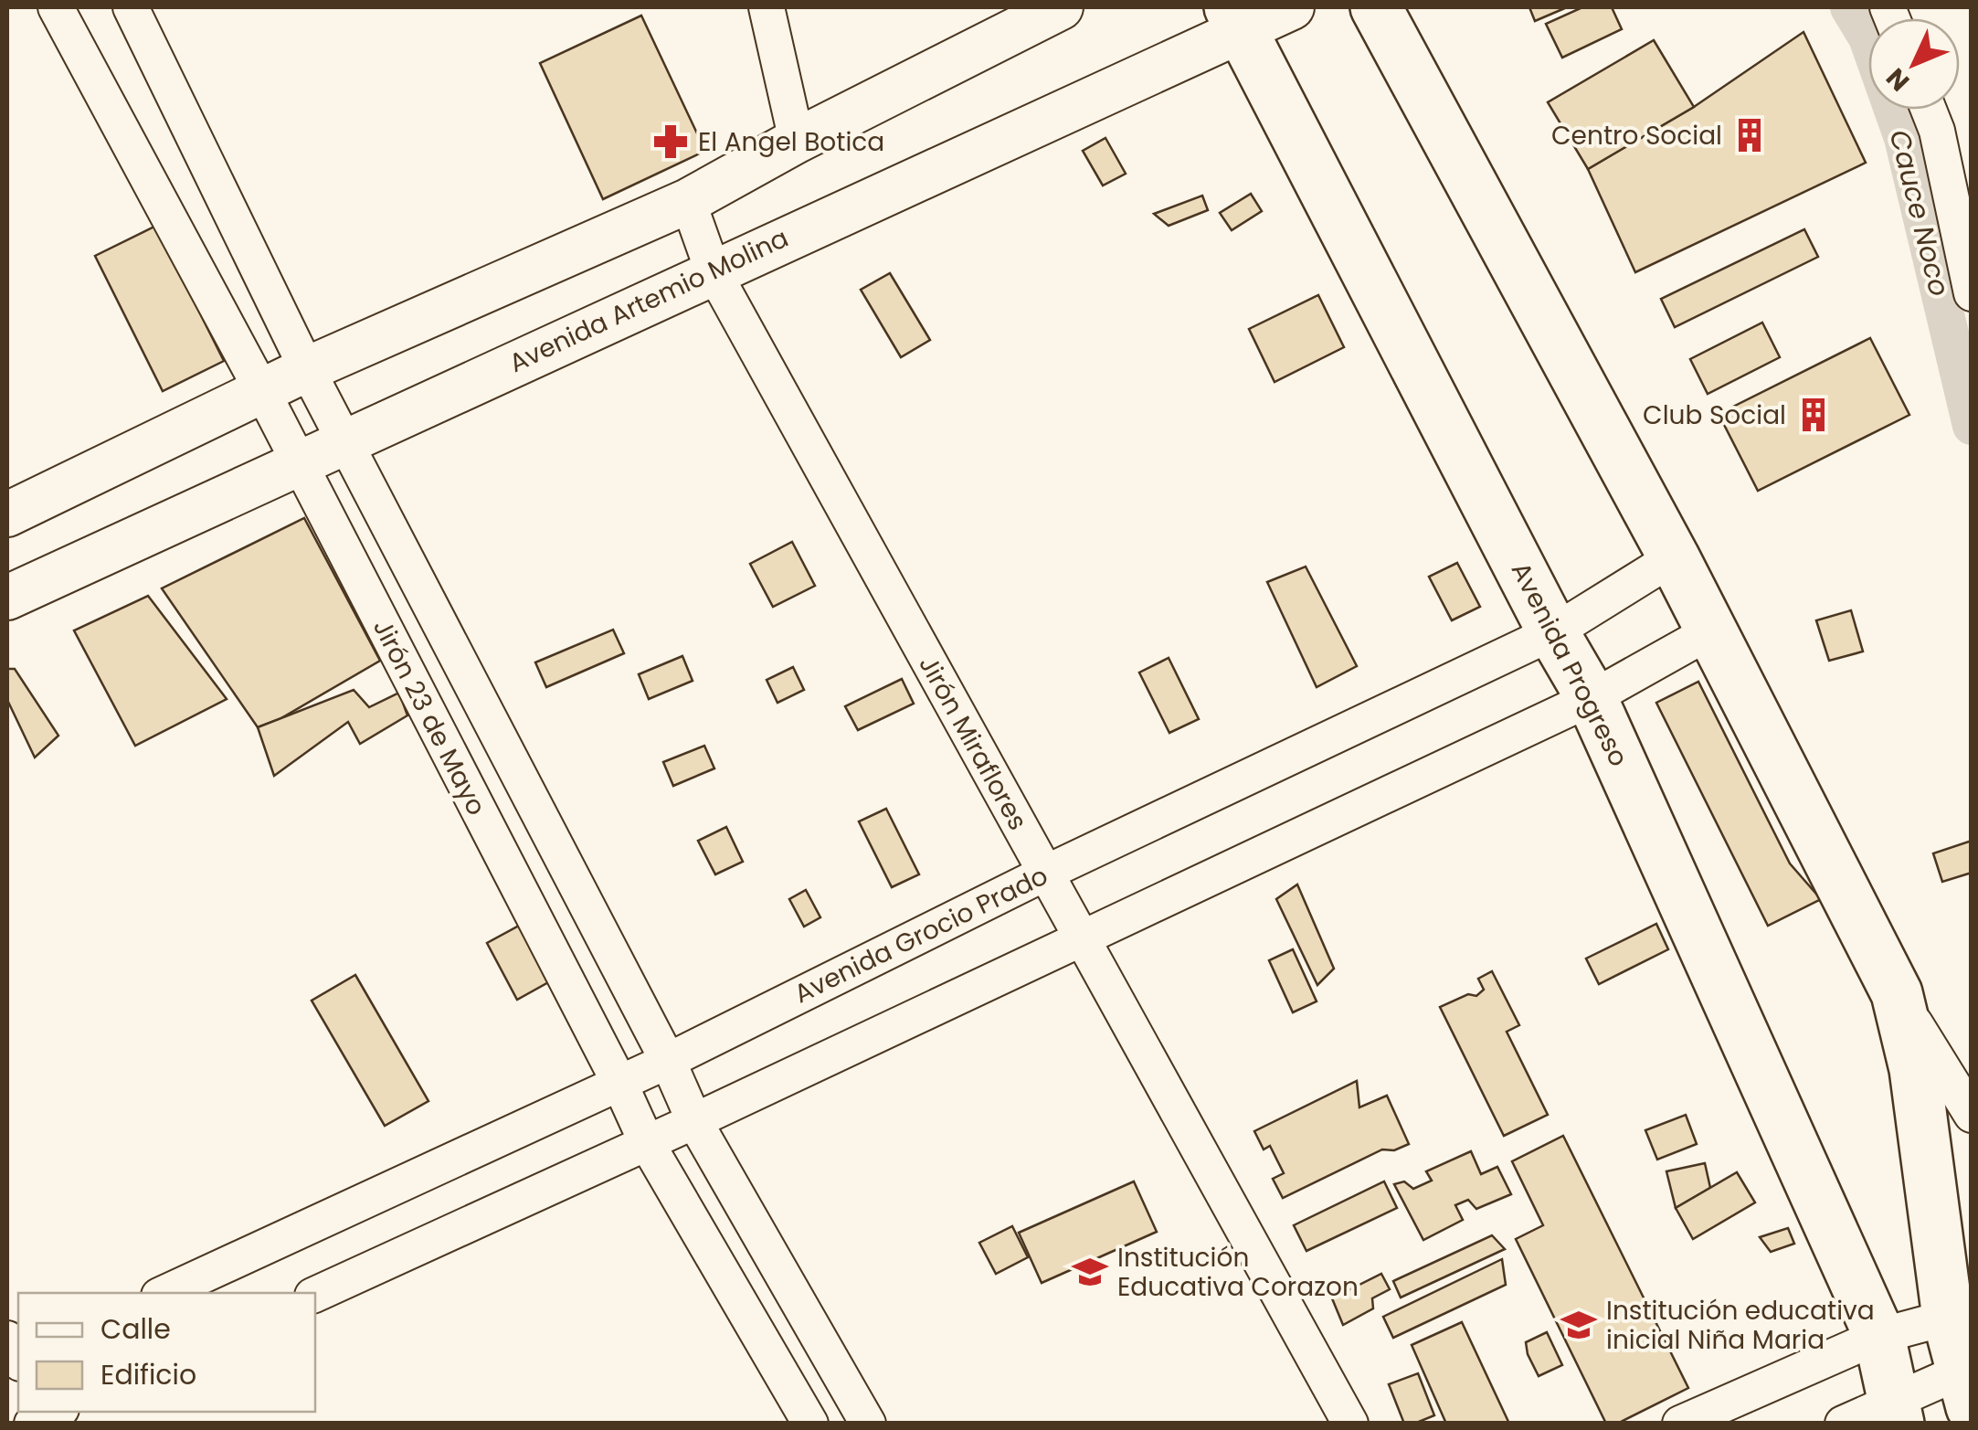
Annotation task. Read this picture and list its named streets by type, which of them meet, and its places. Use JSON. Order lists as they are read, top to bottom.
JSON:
{
  "streets": {
    "highway": ["Avenida Progreso"],
    "street": [
      "Avenida Artemio Molina",
      "Jirón 23 de Mayo",
      "Jirón Miraflores",
      "Avenida Grocio Prado"
    ]
  },
  "crossings": [
    ["Avenida Artemio Molina", "Avenida Progreso"],
    ["Avenida Artemio Molina", "Jirón 23 de Mayo"],
    ["Avenida Artemio Molina", "Jirón Miraflores"],
    ["Avenida Progreso", "Avenida Grocio Prado"],
    ["Jirón 23 de Mayo", "Avenida Grocio Prado"],
    ["Jirón Miraflores", "Avenida Grocio Prado"]
  ],
  "water": ["Cauce Noco"],
  "places": {
    "building": ["Centro Social", "Club Social"],
    "pharmacy": ["El Angel Botica"],
    "school or university": ["Institución Educativa Corazon", "Institución educativa inicial Niña Maria"]
  },
  "legend": ["Calle", "Edificio"],
  "north": "bottom left"
}
